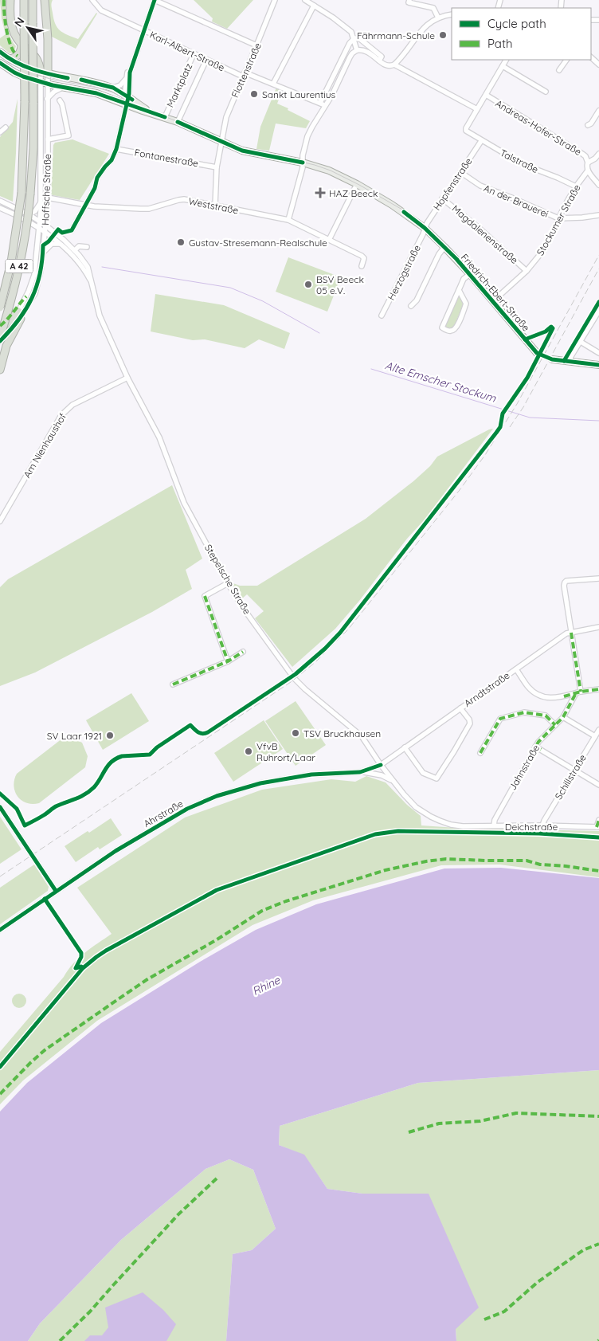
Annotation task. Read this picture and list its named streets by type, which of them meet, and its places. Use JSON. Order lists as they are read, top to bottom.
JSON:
{
  "streets": {
    "highway": ["A 42"],
    "main road": ["Friedrich-Ebert-Straße"],
    "street": [
      "Karl-Albert-Straße",
      "Flottenstraße",
      "Marktplatz",
      "Andreas-Hofer-Straße",
      "Fontanestraße",
      "Talstraße",
      "Hopfenstraße",
      "Hoffsche Straße",
      "An der Brauerei",
      "Weststraße",
      "Stockumer Straße",
      "Magdalenenstraße",
      "Herzogstraße",
      "Am Nienhaushof",
      "Stepelsche Straße",
      "Arndtstraße",
      "Jahnstraße",
      "Schillstraße",
      "Ahrstraße",
      "Deichstraße"
    ]
  },
  "crossings": [
    ["Karl-Albert-Straße", "Flottenstraße"],
    ["Karl-Albert-Straße", "Marktplatz"],
    ["Flottenstraße", "Fontanestraße"],
    ["Flottenstraße", "Weststraße"],
    ["Flottenstraße", "Friedrich-Ebert-Straße"],
    ["Marktplatz", "Friedrich-Ebert-Straße"],
    ["Talstraße", "Hopfenstraße"],
    ["Talstraße", "Stockumer Straße"],
    ["Hopfenstraße", "An der Brauerei"],
    ["Hopfenstraße", "Magdalenenstraße"],
    ["Hopfenstraße", "Herzogstraße"],
    ["Hopfenstraße", "Friedrich-Ebert-Straße"],
    ["Hoffsche Straße", "Weststraße"],
    ["Hoffsche Straße", "A 42"],
    ["Hoffsche Straße", "Friedrich-Ebert-Straße"],
    ["Hoffsche Straße", "Stepelsche Straße"],
    ["An der Brauerei", "Stockumer Straße"],
    ["Stockumer Straße", "Magdalenenstraße"],
    ["Stockumer Straße", "Friedrich-Ebert-Straße"],
    ["Herzogstraße", "Friedrich-Ebert-Straße"],
    ["Am Nienhaushof", "Stepelsche Straße"],
    ["Stepelsche Straße", "Arndtstraße"],
    ["Stepelsche Straße", "Ahrstraße"],
    ["Stepelsche Straße", "Deichstraße"],
    ["Arndtstraße", "Ahrstraße"],
    ["Jahnstraße", "Deichstraße"],
    ["Schillstraße", "Deichstraße"]
  ],
  "water": ["Alte Emscher Stockum", "Rhine"],
  "places": {
    "other": [
      "Fährmann-Schule",
      "Sankt Laurentius",
      "Gustav-Stresemann-Realschule",
      "BSV Beeck 05 e.V.",
      "TSV Bruckhausen",
      "SV Laar 1921",
      "VfvB Ruhrort/Laar"
    ],
    "health": ["HAZ Beeck"]
  },
  "legend": ["Cycle path", "Path"],
  "north": "top left"
}
